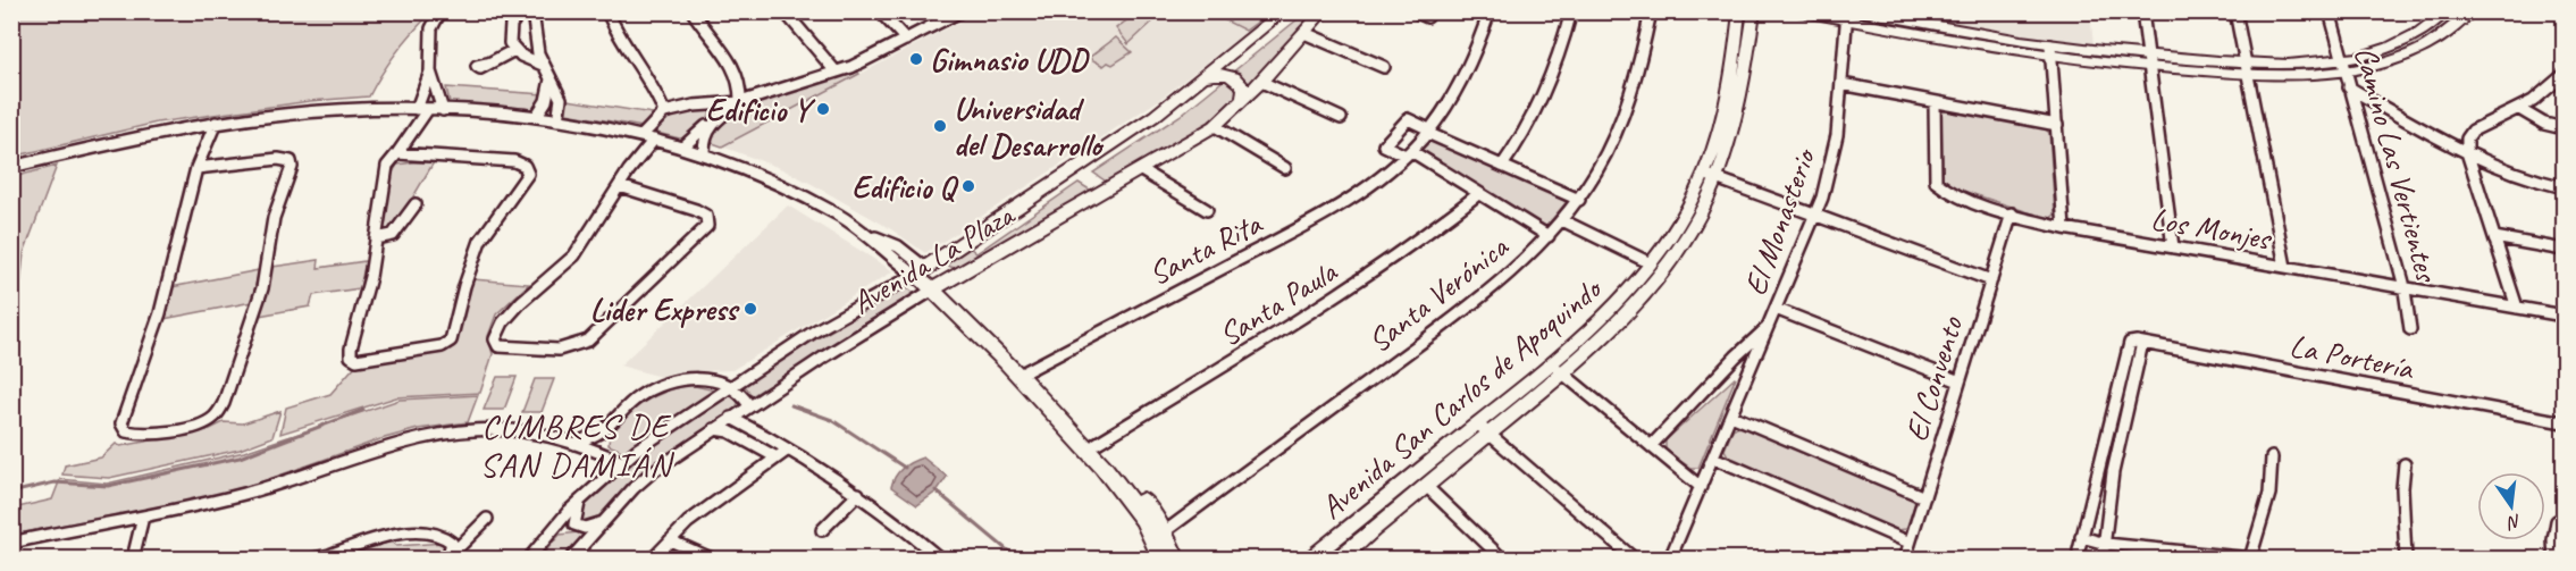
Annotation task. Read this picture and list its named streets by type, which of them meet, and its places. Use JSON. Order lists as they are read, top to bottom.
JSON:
{
  "streets": {
    "main road": ["Avenida La Plaza"],
    "street": [
      "Camino Las Vertientes",
      "El Monasterio",
      "Los Monjes",
      "Santa Rita",
      "Santa Verónica",
      "Santa Paula",
      "La Portería",
      "El Convento",
      "Avenida San Carlos de Apoquindo"
    ]
  },
  "crossings": [
    ["Camino Las Vertientes", "Los Monjes"],
    ["Los Monjes", "El Convento"]
  ],
  "districts": ["CUMBRES DE SAN DAMIÁN"],
  "places": [
    "Gimnasio UDD",
    "Edificio Y",
    "Universidad del Desarrollo",
    "Edificio Q",
    "Lider Express"
  ],
  "north": "bottom"
}
